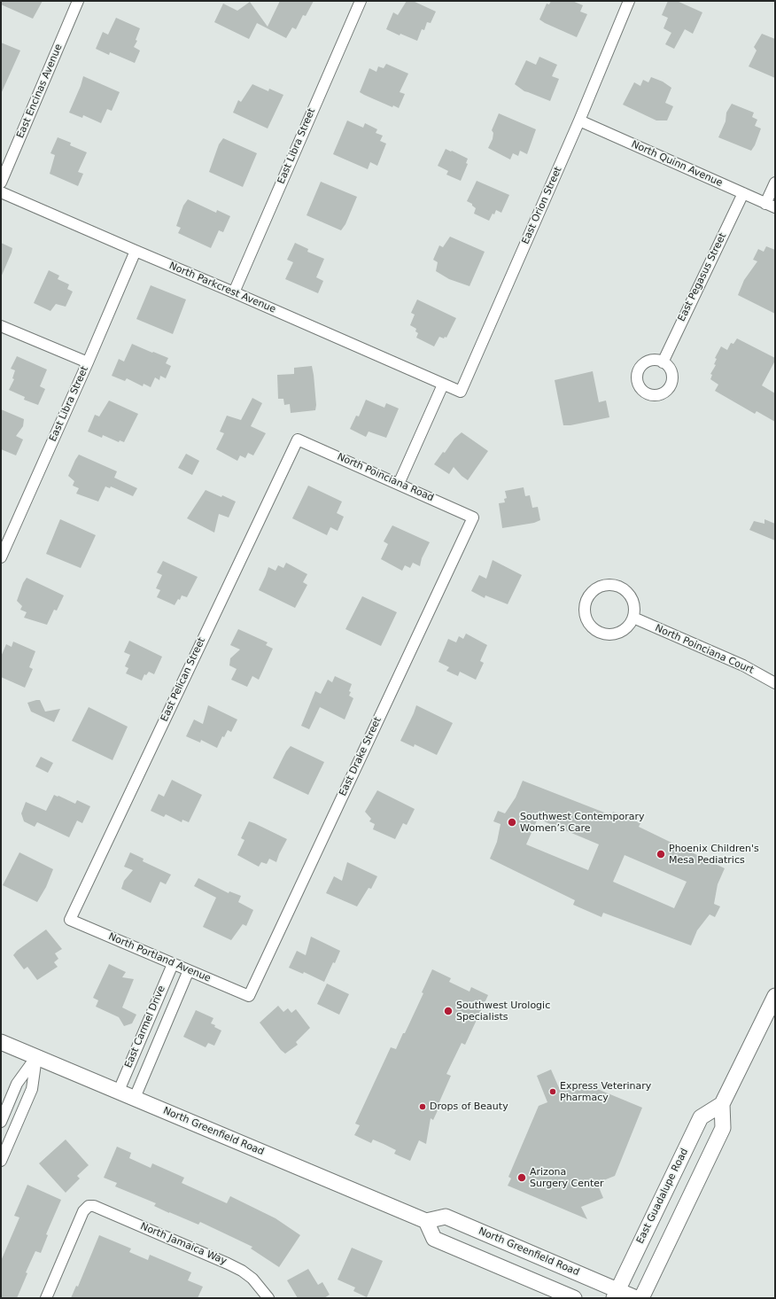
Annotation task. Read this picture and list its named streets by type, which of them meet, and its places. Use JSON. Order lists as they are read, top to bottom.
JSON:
{
  "streets": {
    "main road": ["North Greenfield Road", "East Guadalupe Road"],
    "street": [
      "East Encinas Avenue",
      "East Libra Street",
      "North Quinn Avenue",
      "East Orion Street",
      "East Pegasus Street",
      "North Parkcrest Avenue",
      "North Poinciana Road",
      "North Poinciana Court",
      "East Pelican Street",
      "East Drake Street",
      "North Portland Avenue",
      "East Carmel Drive",
      "North Jamaica Way"
    ]
  },
  "crossings": [
    ["East Libra Street", "North Parkcrest Avenue"],
    ["North Quinn Avenue", "East Orion Street"],
    ["North Quinn Avenue", "East Pegasus Street"],
    ["East Orion Street", "North Parkcrest Avenue"],
    ["North Poinciana Road", "East Pelican Street"],
    ["North Poinciana Road", "East Drake Street"],
    ["East Pelican Street", "North Portland Avenue"],
    ["East Drake Street", "North Portland Avenue"],
    ["North Portland Avenue", "East Carmel Drive"],
    ["East Carmel Drive", "North Greenfield Road"],
    ["North Greenfield Road", "East Guadalupe Road"]
  ],
  "places": [
    "Southwest Contemporary Women’s Care",
    "Phoenix Children's Mesa Pediatrics",
    "Southwest Urologic Specialists",
    "Express Veterinary Pharmacy",
    "Drops of Beauty",
    "Arizona Surgery Center"
  ]
}
